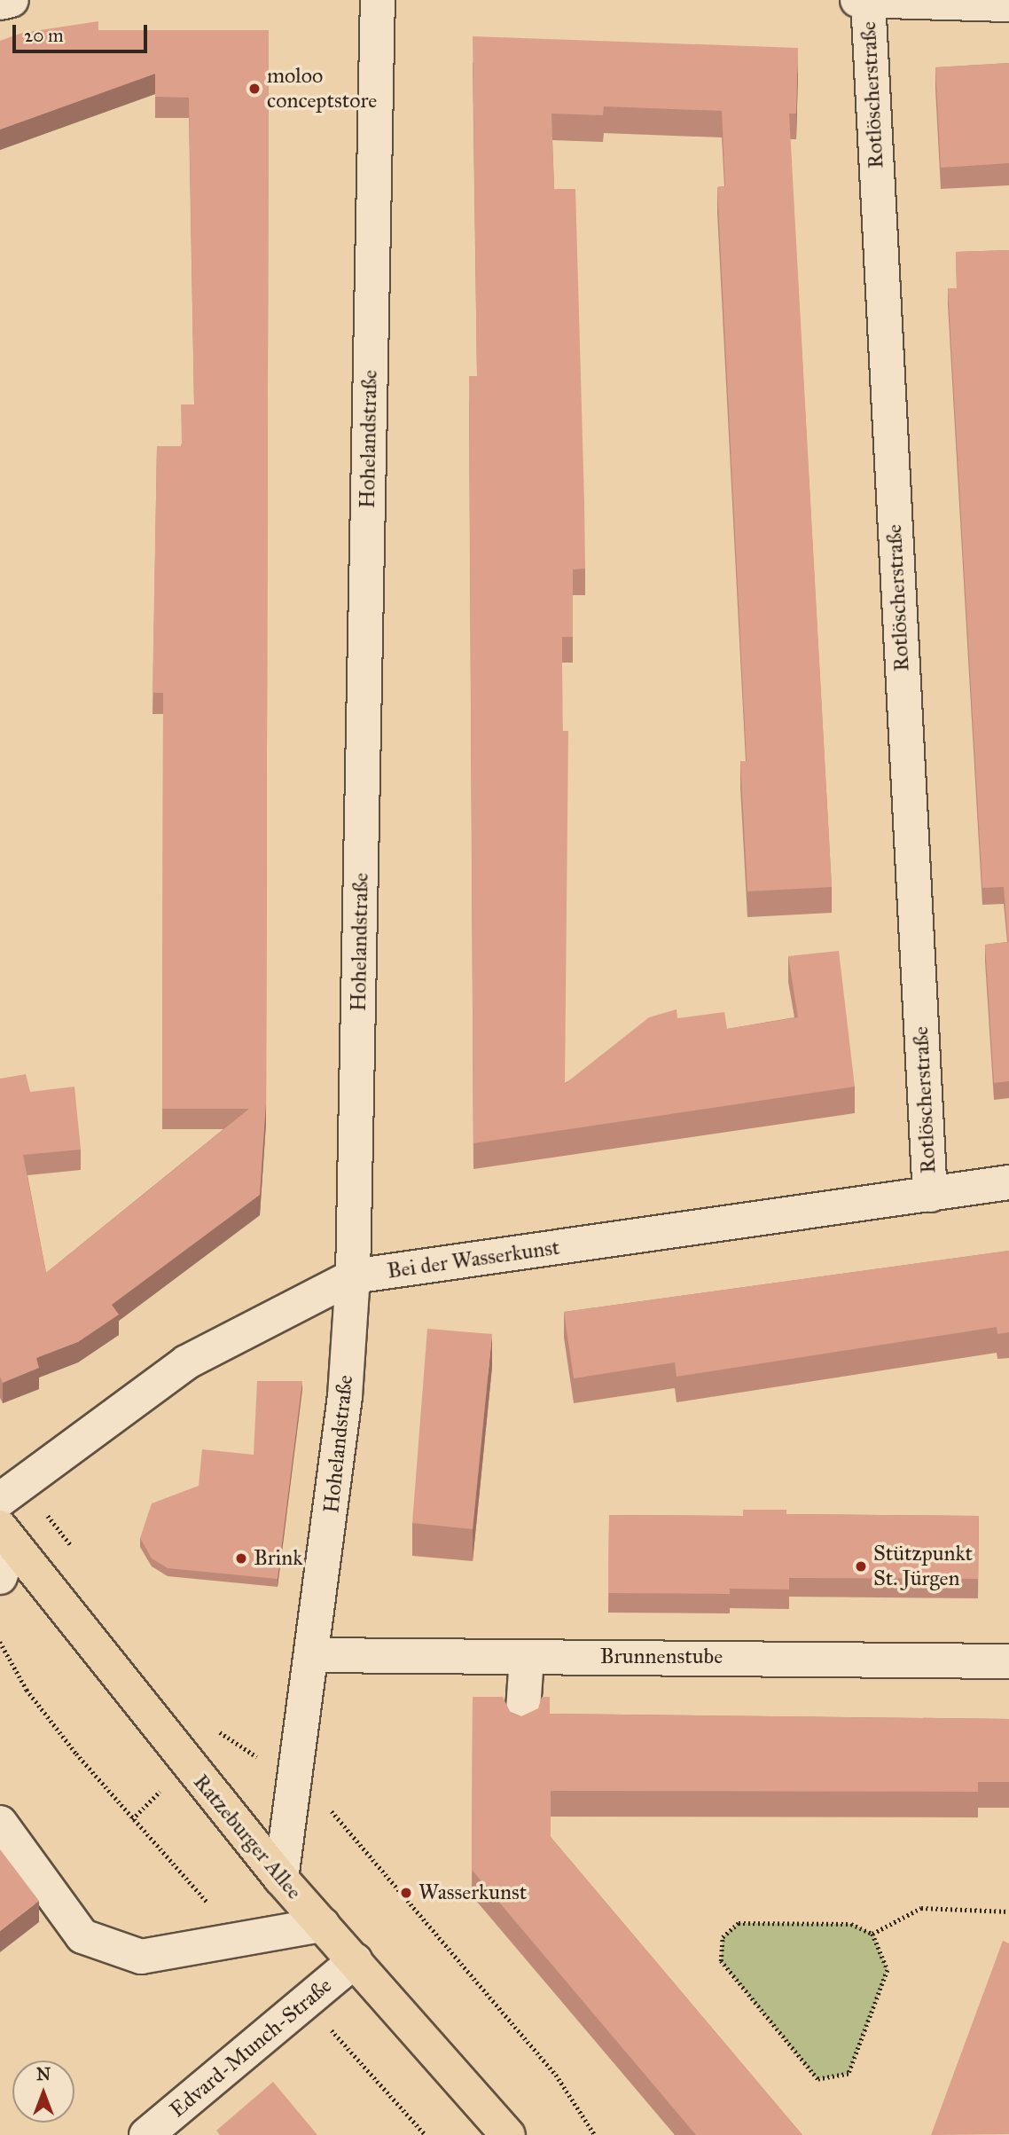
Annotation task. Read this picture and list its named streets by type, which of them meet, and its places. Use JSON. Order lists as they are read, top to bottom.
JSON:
{
  "streets": {
    "main road": ["Ratzeburger Allee"],
    "street": [
      "Rotlöscherstraße",
      "Hohelandstraße",
      "Bei der Wasserkunst",
      "Brunnenstube",
      "Edvard-Munch-Straße"
    ]
  },
  "crossings": [
    ["Rotlöscherstraße", "Bei der Wasserkunst"],
    ["Hohelandstraße", "Bei der Wasserkunst"],
    ["Hohelandstraße", "Brunnenstube"],
    ["Hohelandstraße", "Ratzeburger Allee"],
    ["Ratzeburger Allee", "Edvard-Munch-Straße"]
  ],
  "places": [
    "moloo conceptstore",
    "Brink",
    "Stützpunkt St. Jürgen",
    "Wasserkunst"
  ],
  "scale_bar": "20 m",
  "north": "top"
}
